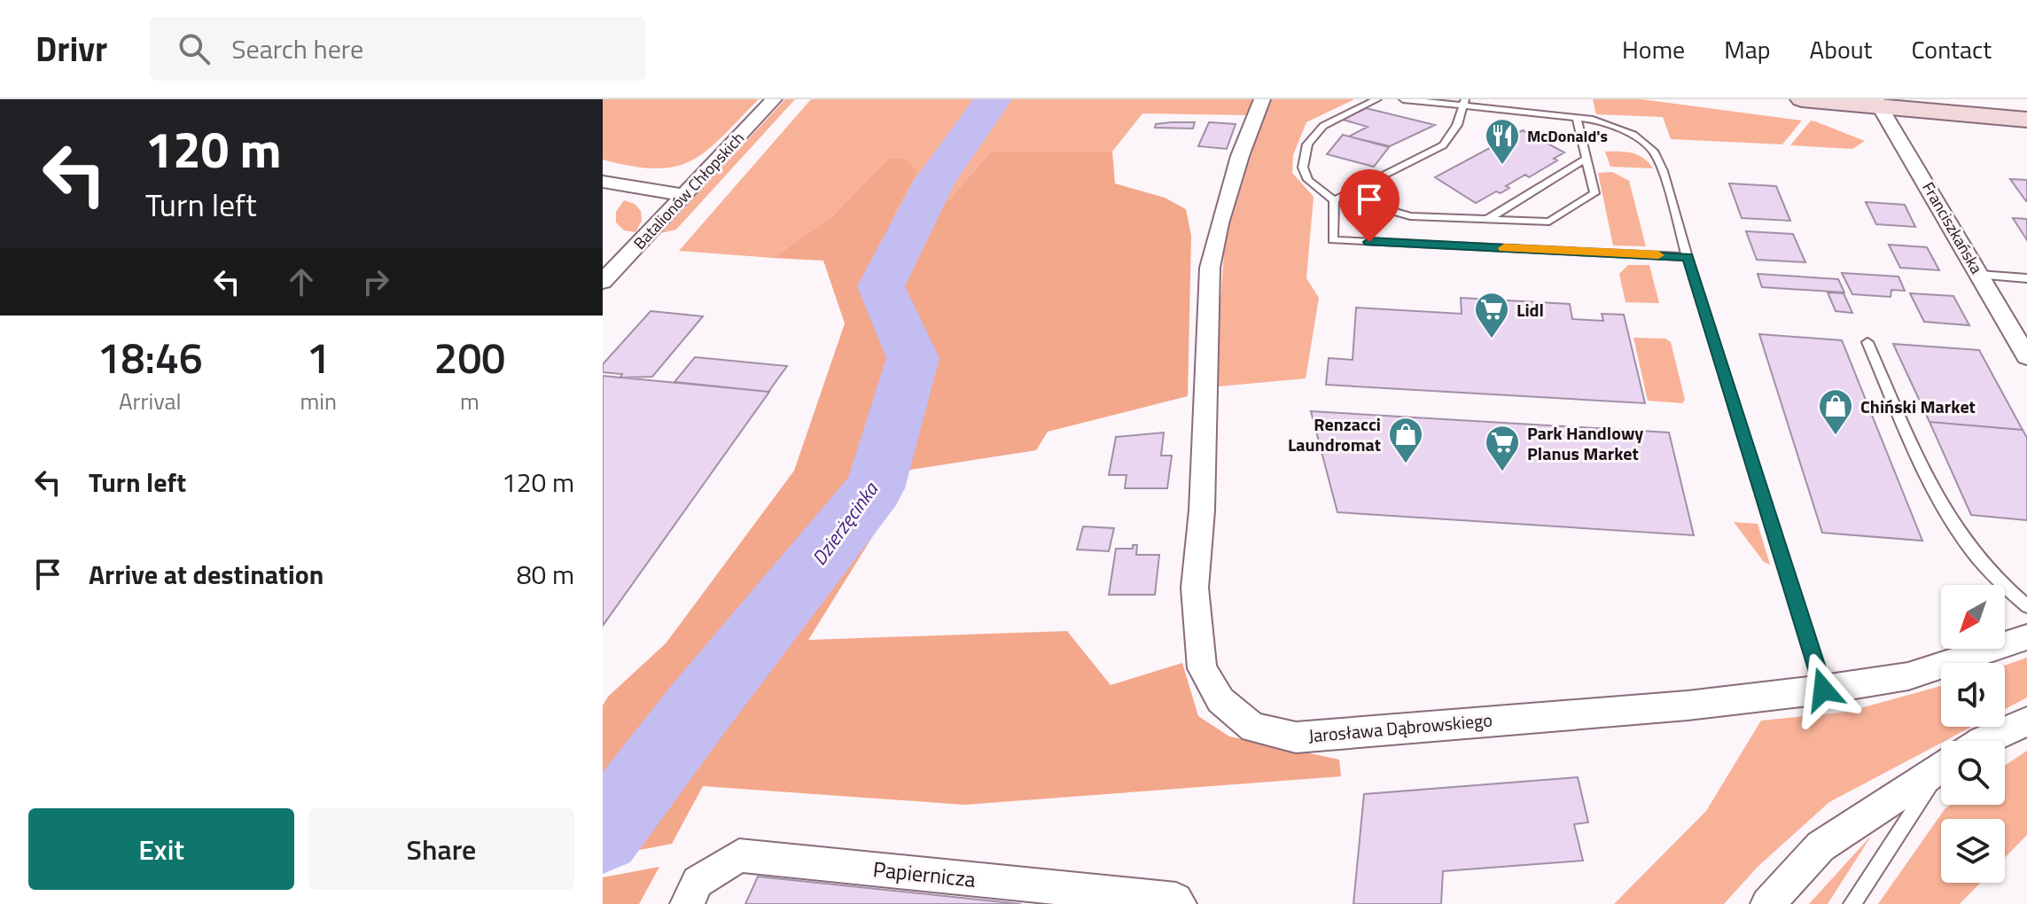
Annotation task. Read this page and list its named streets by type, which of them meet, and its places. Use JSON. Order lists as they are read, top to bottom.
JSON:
{
  "streets": {
    "street": [
      "Batalionów Chłopskich",
      "Franciszkańska",
      "Jarosława Dąbrowskiego",
      "Papiernicza"
    ]
  },
  "water": ["Dzierżęcinka"],
  "places": {
    "restaurant": ["McDonald's"],
    "supermarket": ["Lidl", "Park Handlowy Planus Market"],
    "shop": ["Chiński Market", "Renzacci Laundromat"]
  },
  "north": "bottom left",
  "page": {
    "header": "Drivr",
    "search": "Search here",
    "nav": [
      "Home",
      "Map",
      "About",
      "Contact"
    ],
    "turn": ["120 m", "Turn left"],
    "eta": [
      "18:46",
      "Arrival",
      "1",
      "min",
      "200",
      "m"
    ],
    "list": [
      {
        "name": "Turn left",
        "value": "120 m"
      },
      {
        "name": "Arrive at destination",
        "value": "80 m"
      }
    ],
    "buttons": ["Exit", "Share"]
  }
}
